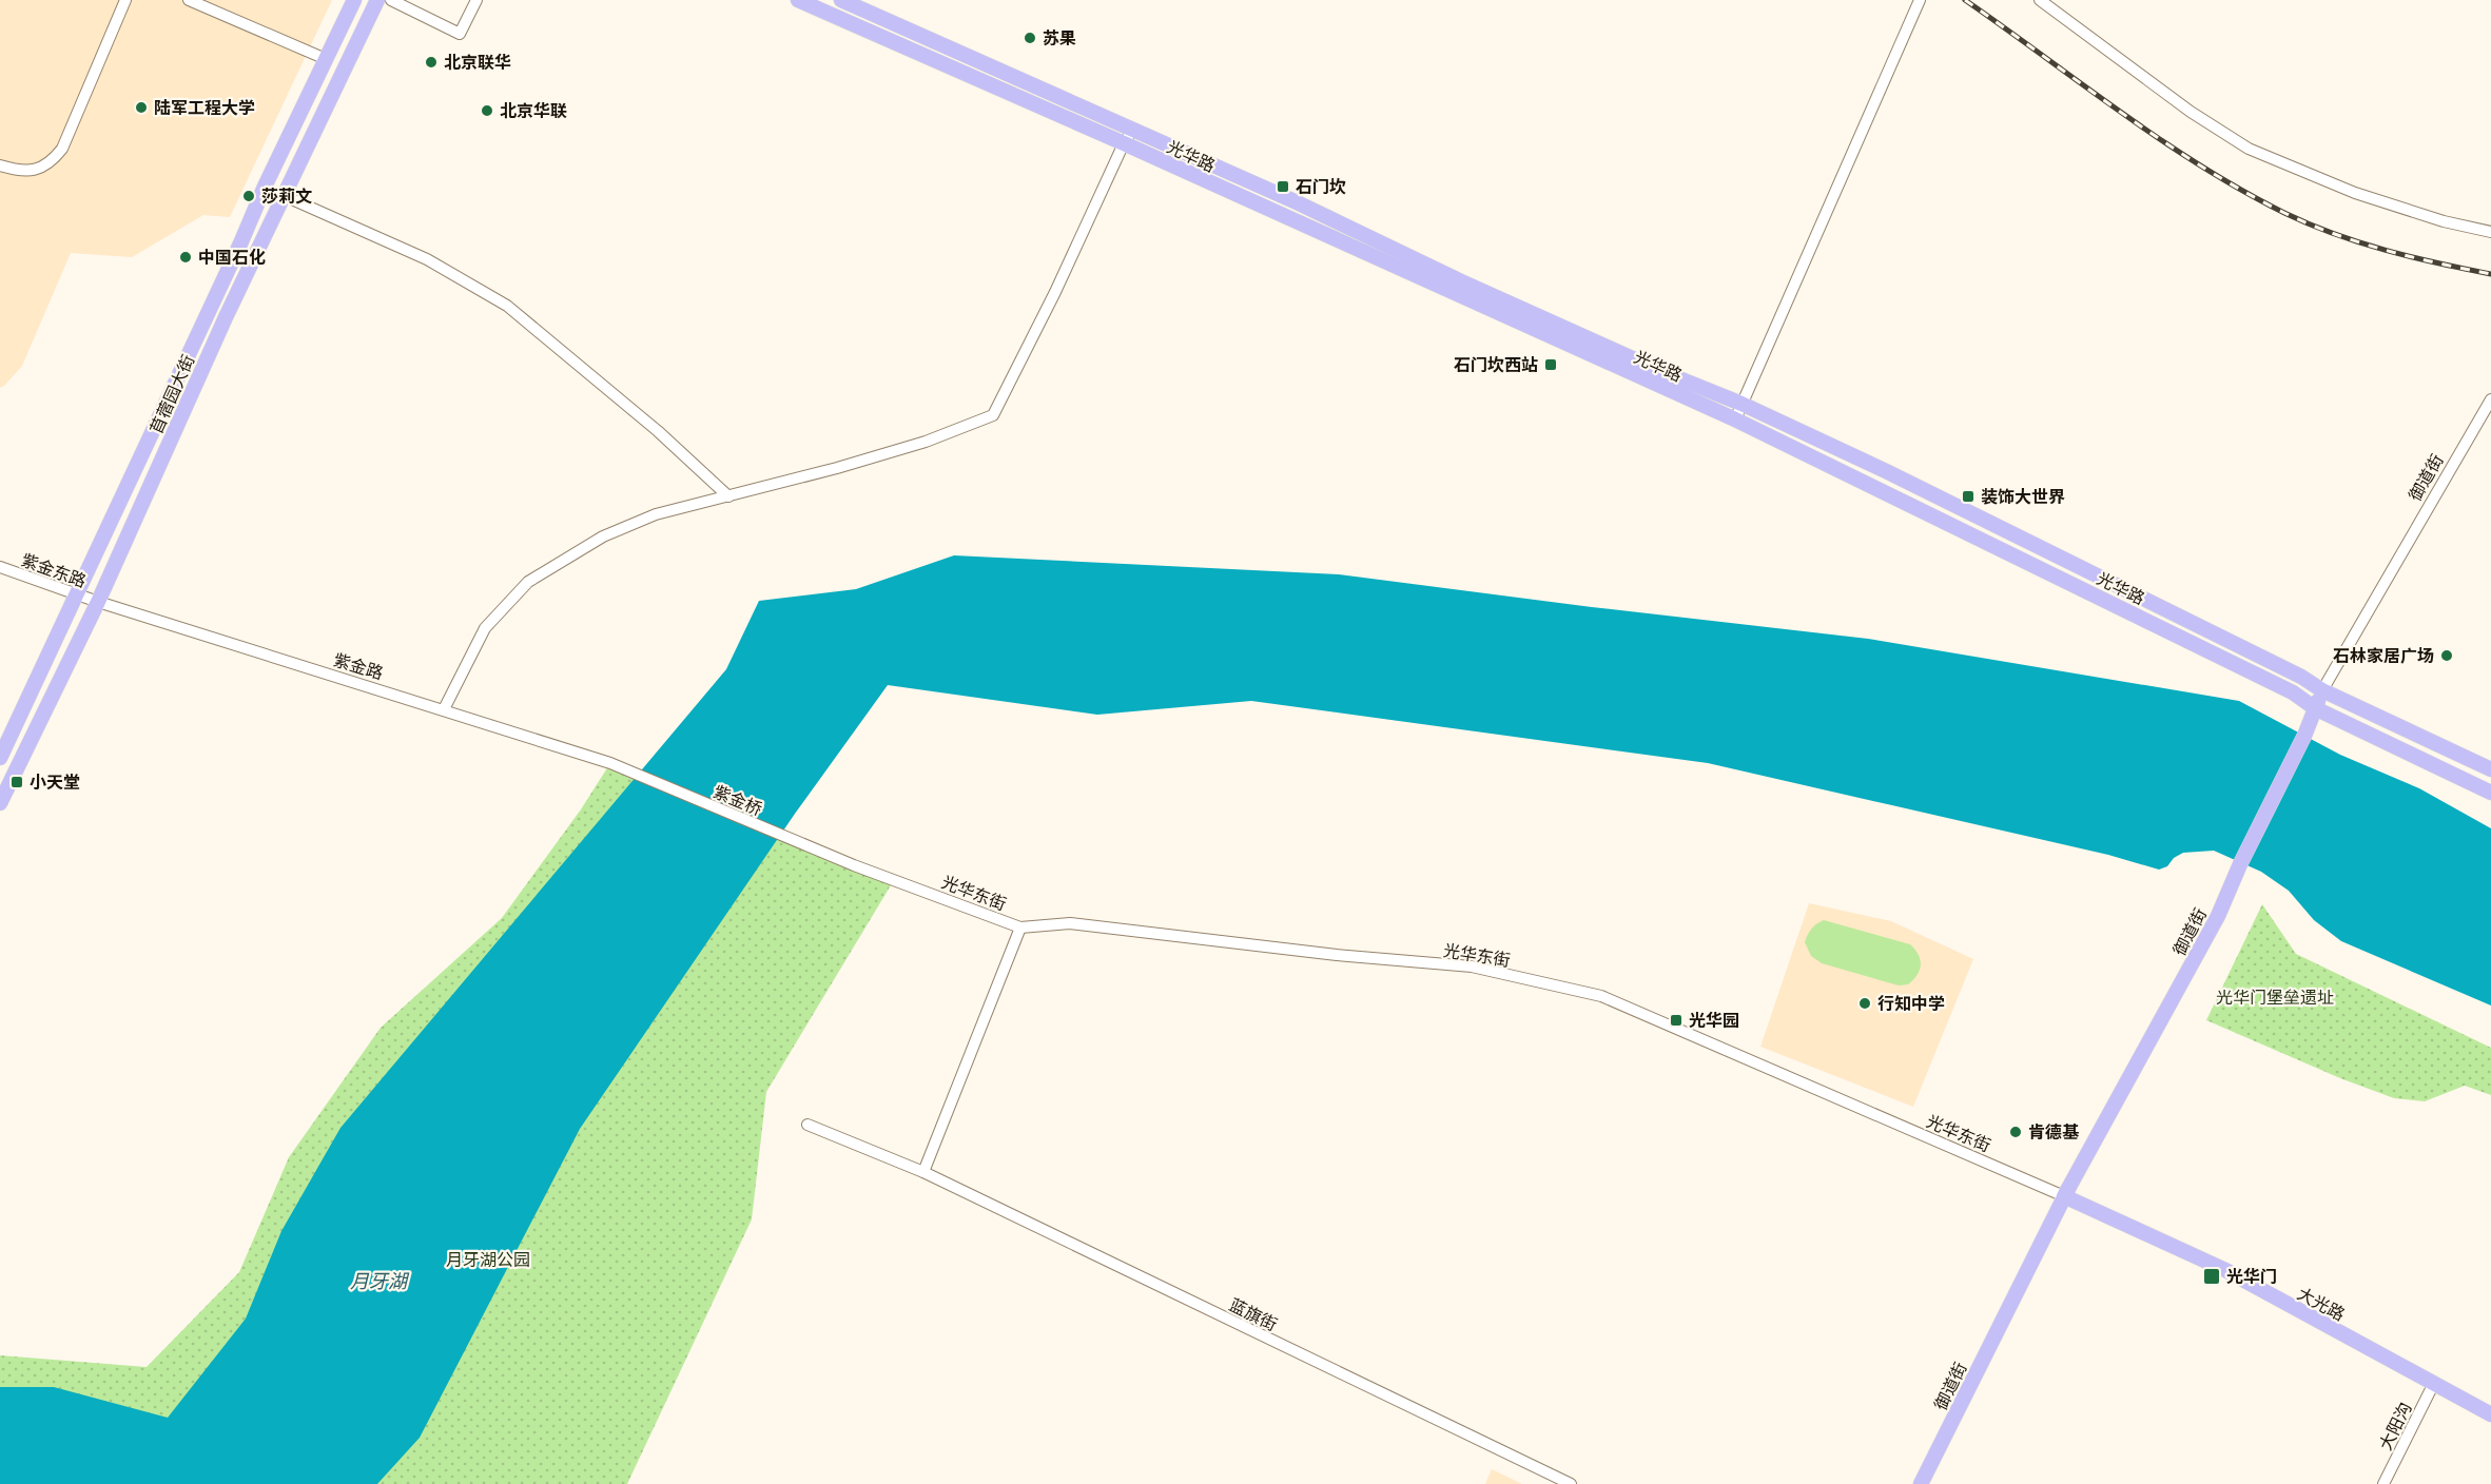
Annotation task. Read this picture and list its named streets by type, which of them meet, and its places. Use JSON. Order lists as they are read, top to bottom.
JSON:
{
  "streets": {
    "main road": ["光华路", "苜蓿园大街", "御道街"],
    "street": [
      "紫金东路",
      "紫金路",
      "紫金桥",
      "光华东街",
      "大光路",
      "蓝旗街",
      "大阳沟"
    ]
  },
  "crossings": [
    ["光华路", "御道街"],
    ["苜蓿园大街", "紫金东路"],
    ["苜蓿园大街", "紫金路"],
    ["御道街", "光华东街"],
    ["紫金东路", "紫金路"],
    ["紫金路", "紫金桥"],
    ["紫金桥", "光华东街"],
    ["大光路", "大阳沟"]
  ],
  "water": ["月牙湖"],
  "parks": ["光华门堡垒遗址", "月牙湖公园"],
  "places": {
    "other": [
      "苏果",
      "北京联华",
      "陆军工程大学",
      "北京华联",
      "莎莉文",
      "中国石化",
      "石林家居广场",
      "行知中学",
      "肯德基"
    ],
    "transit": [
      "石门坎",
      "石门坎西站",
      "装饰大世界",
      "小天堂",
      "光华园",
      "光华门"
    ]
  }
}
